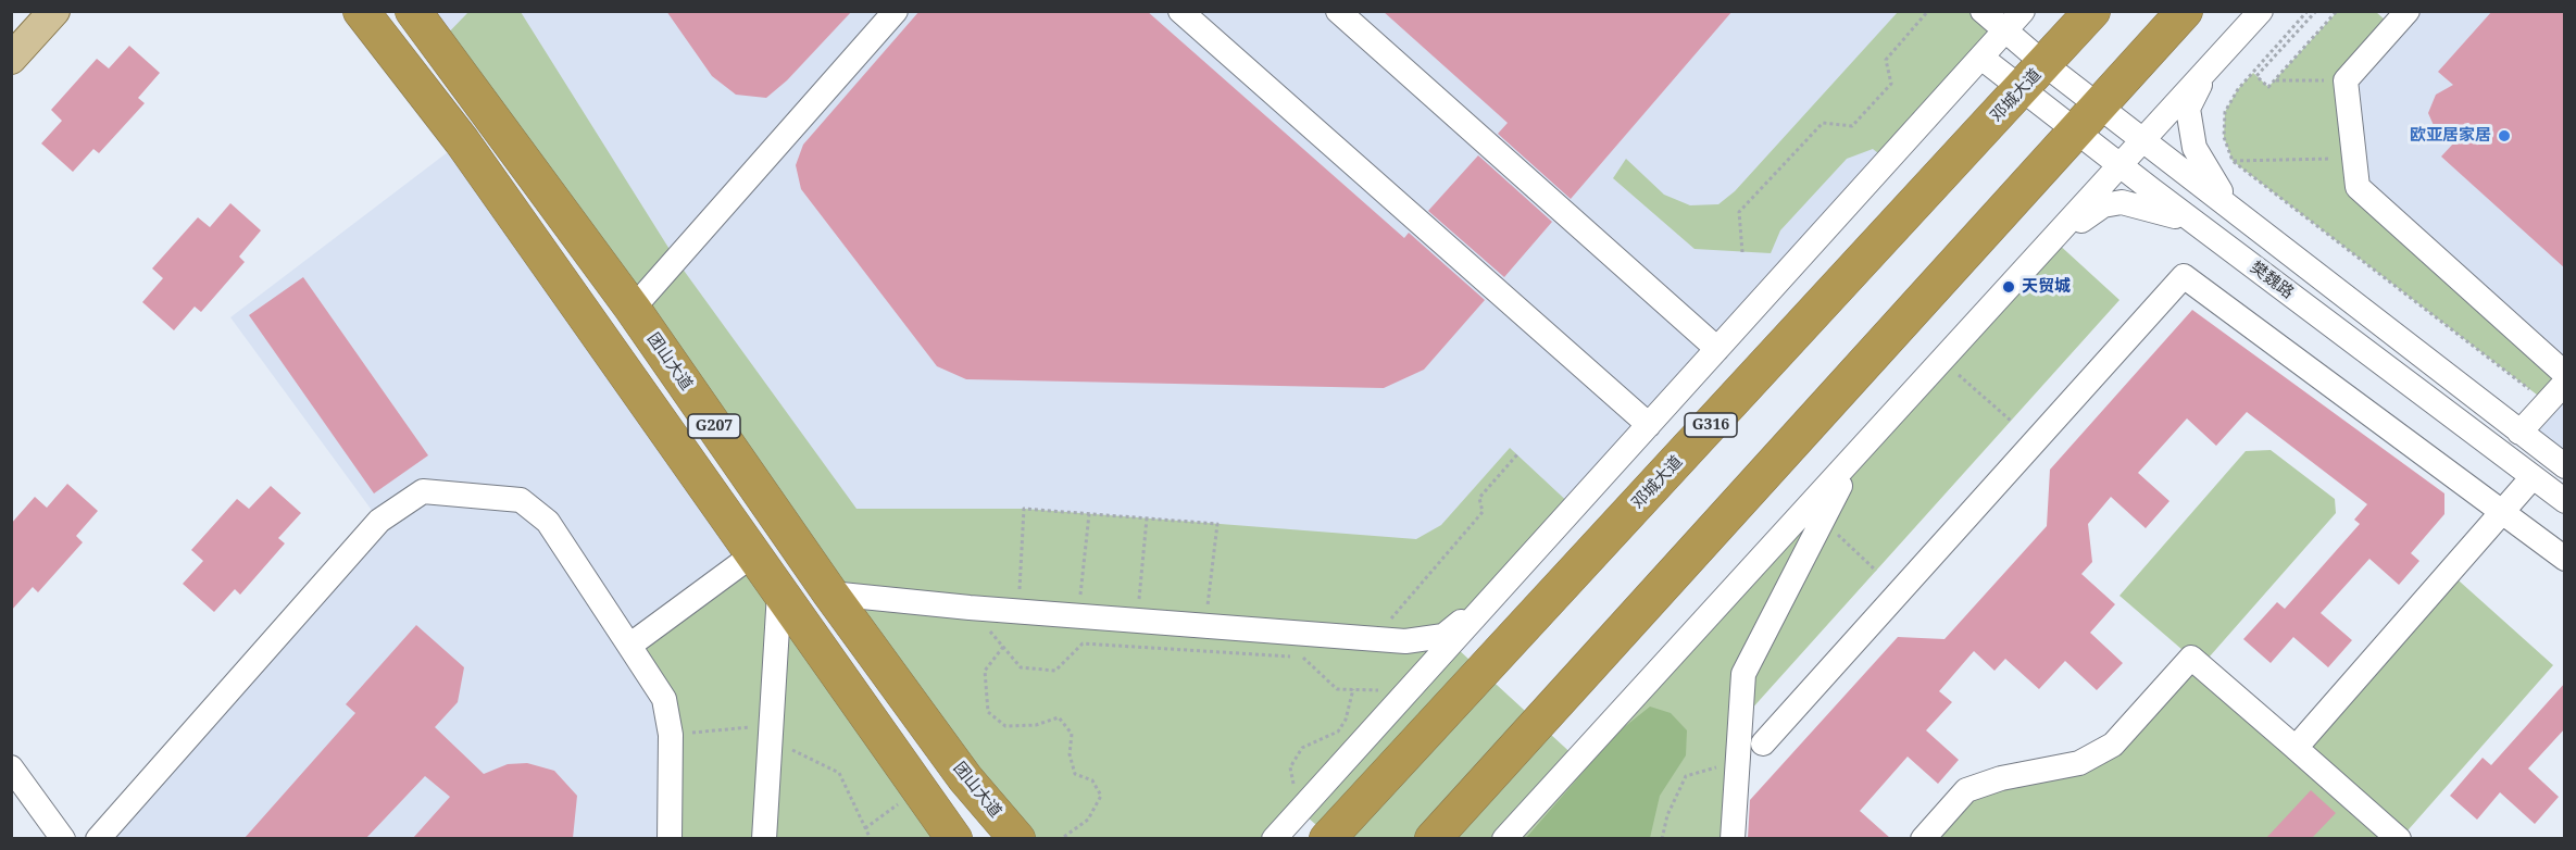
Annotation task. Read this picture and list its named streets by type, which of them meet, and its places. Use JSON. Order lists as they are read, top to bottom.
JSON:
{
  "streets": {
    "highway": [
      "邓城大道",
      "团山大道",
      "G316",
      "G207"
    ],
    "street": ["樊魏路"]
  },
  "crossings": [
    ["邓城大道", "樊魏路"]
  ],
  "places": ["欧亚居家居", "天贸城"]
}
